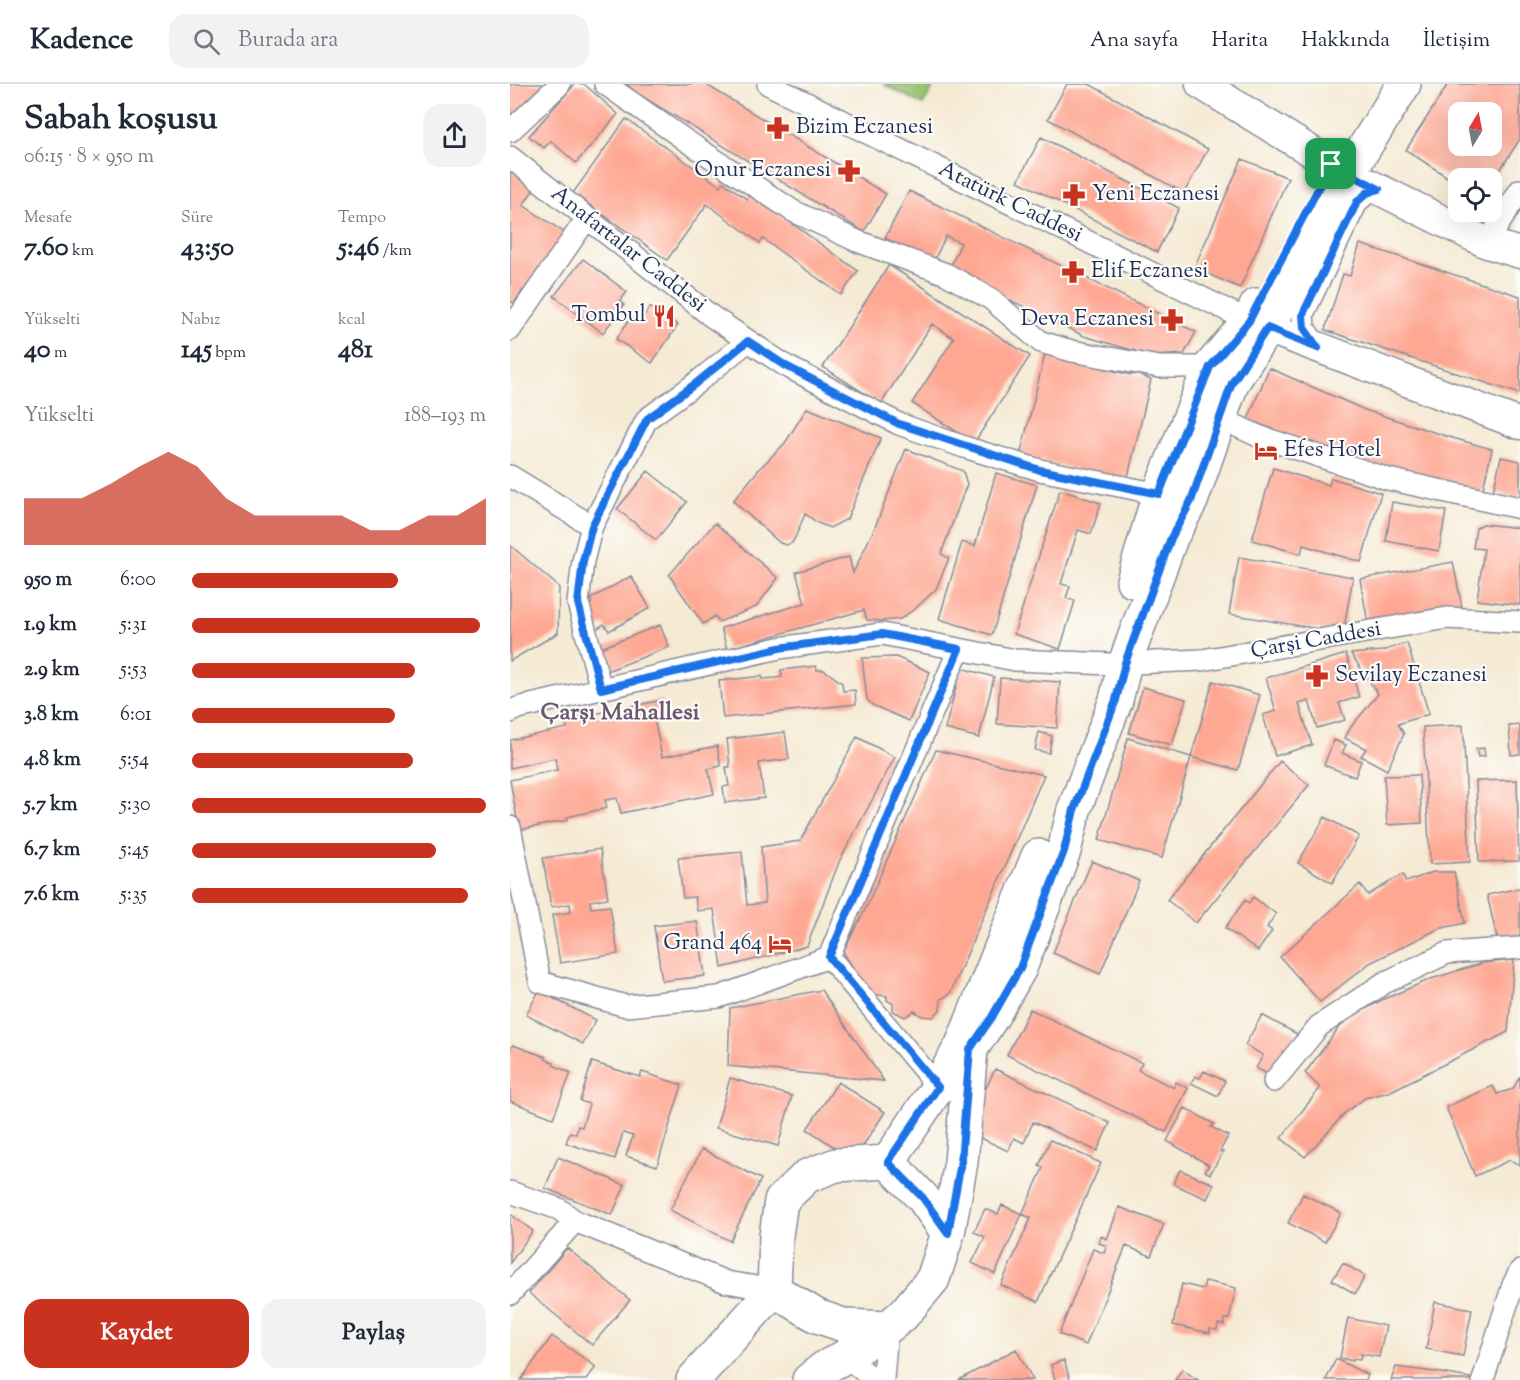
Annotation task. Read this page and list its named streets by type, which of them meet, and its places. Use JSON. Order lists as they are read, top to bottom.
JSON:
{
  "streets": {
    "street": ["Atatürk Caddesi", "Anafartalar Caddesi", "Çarşi Caddesi"]
  },
  "districts": ["Çarşı Mahallesi"],
  "places": {
    "pharmacy": [
      "Bizim Eczanesi",
      "Onur Eczanesi",
      "Yeni Eczanesi",
      "Elif Eczanesi",
      "Deva Eczanesi",
      "Sevilay Eczanesi"
    ],
    "restaurant": ["Tombul"],
    "hotel": ["Efes Hotel", "Grand 464"]
  },
  "north": "top",
  "page": {
    "header": "Kadence",
    "search": "Burada ara",
    "nav": [
      "Ana sayfa",
      "Harita",
      "Hakkında",
      "İletişim"
    ],
    "heading": ["Sabah koşusu", "06:15 · 8 × 950 m"],
    "stats": [
      ["Mesafe", "7.60 km"],
      ["Süre", "43:50"],
      ["Tempo", "5:46 /km"],
      ["Yükselti", "40 m"],
      ["Nabız", "145 bpm"],
      ["kcal", "481"]
    ],
    "chart": ["Yükselti", "188–193 m"],
    "list": [
      {
        "name": "950 m",
        "note": "6:00"
      },
      {
        "name": "1.9 km",
        "note": "5:31"
      },
      {
        "name": "2.9 km",
        "note": "5:53"
      },
      {
        "name": "3.8 km",
        "note": "6:01"
      },
      {
        "name": "4.8 km",
        "note": "5:54"
      },
      {
        "name": "5.7 km",
        "note": "5:30"
      },
      {
        "name": "6.7 km",
        "note": "5:45"
      },
      {
        "name": "7.6 km",
        "note": "5:35"
      }
    ],
    "buttons": ["Kaydet", "Paylaş"]
  }
}
